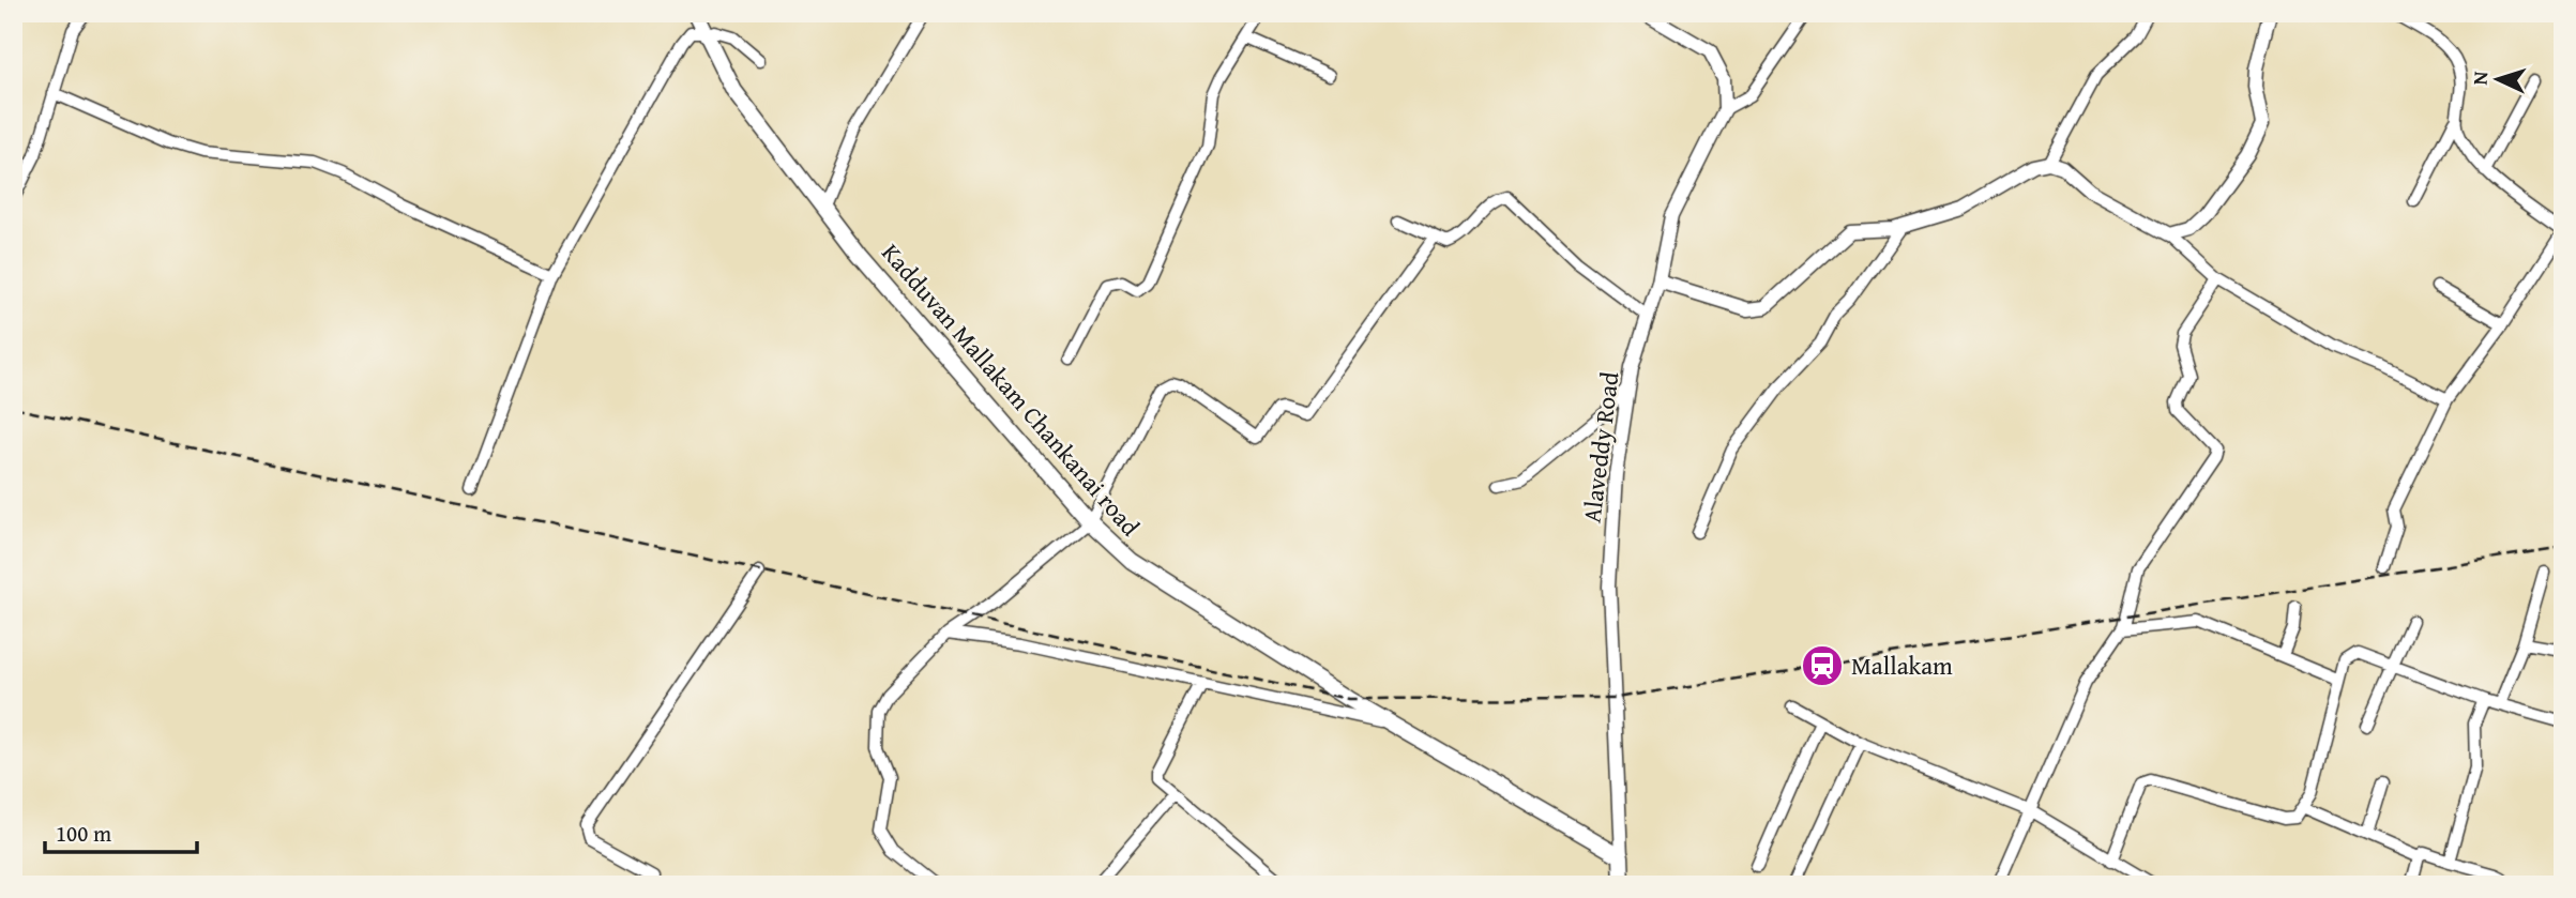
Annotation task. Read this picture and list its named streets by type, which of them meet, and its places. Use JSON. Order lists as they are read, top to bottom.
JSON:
{
  "streets": {
    "main road": ["Kadduvan Mallakam Chankanai road"],
    "street": ["Alaveddy Road"]
  },
  "crossings": [
    ["Kadduvan Mallakam Chankanai road", "Alaveddy Road"]
  ],
  "places": {
    "station": ["Mallakam"]
  },
  "scale_bar": "100 m",
  "north": "left"
}
